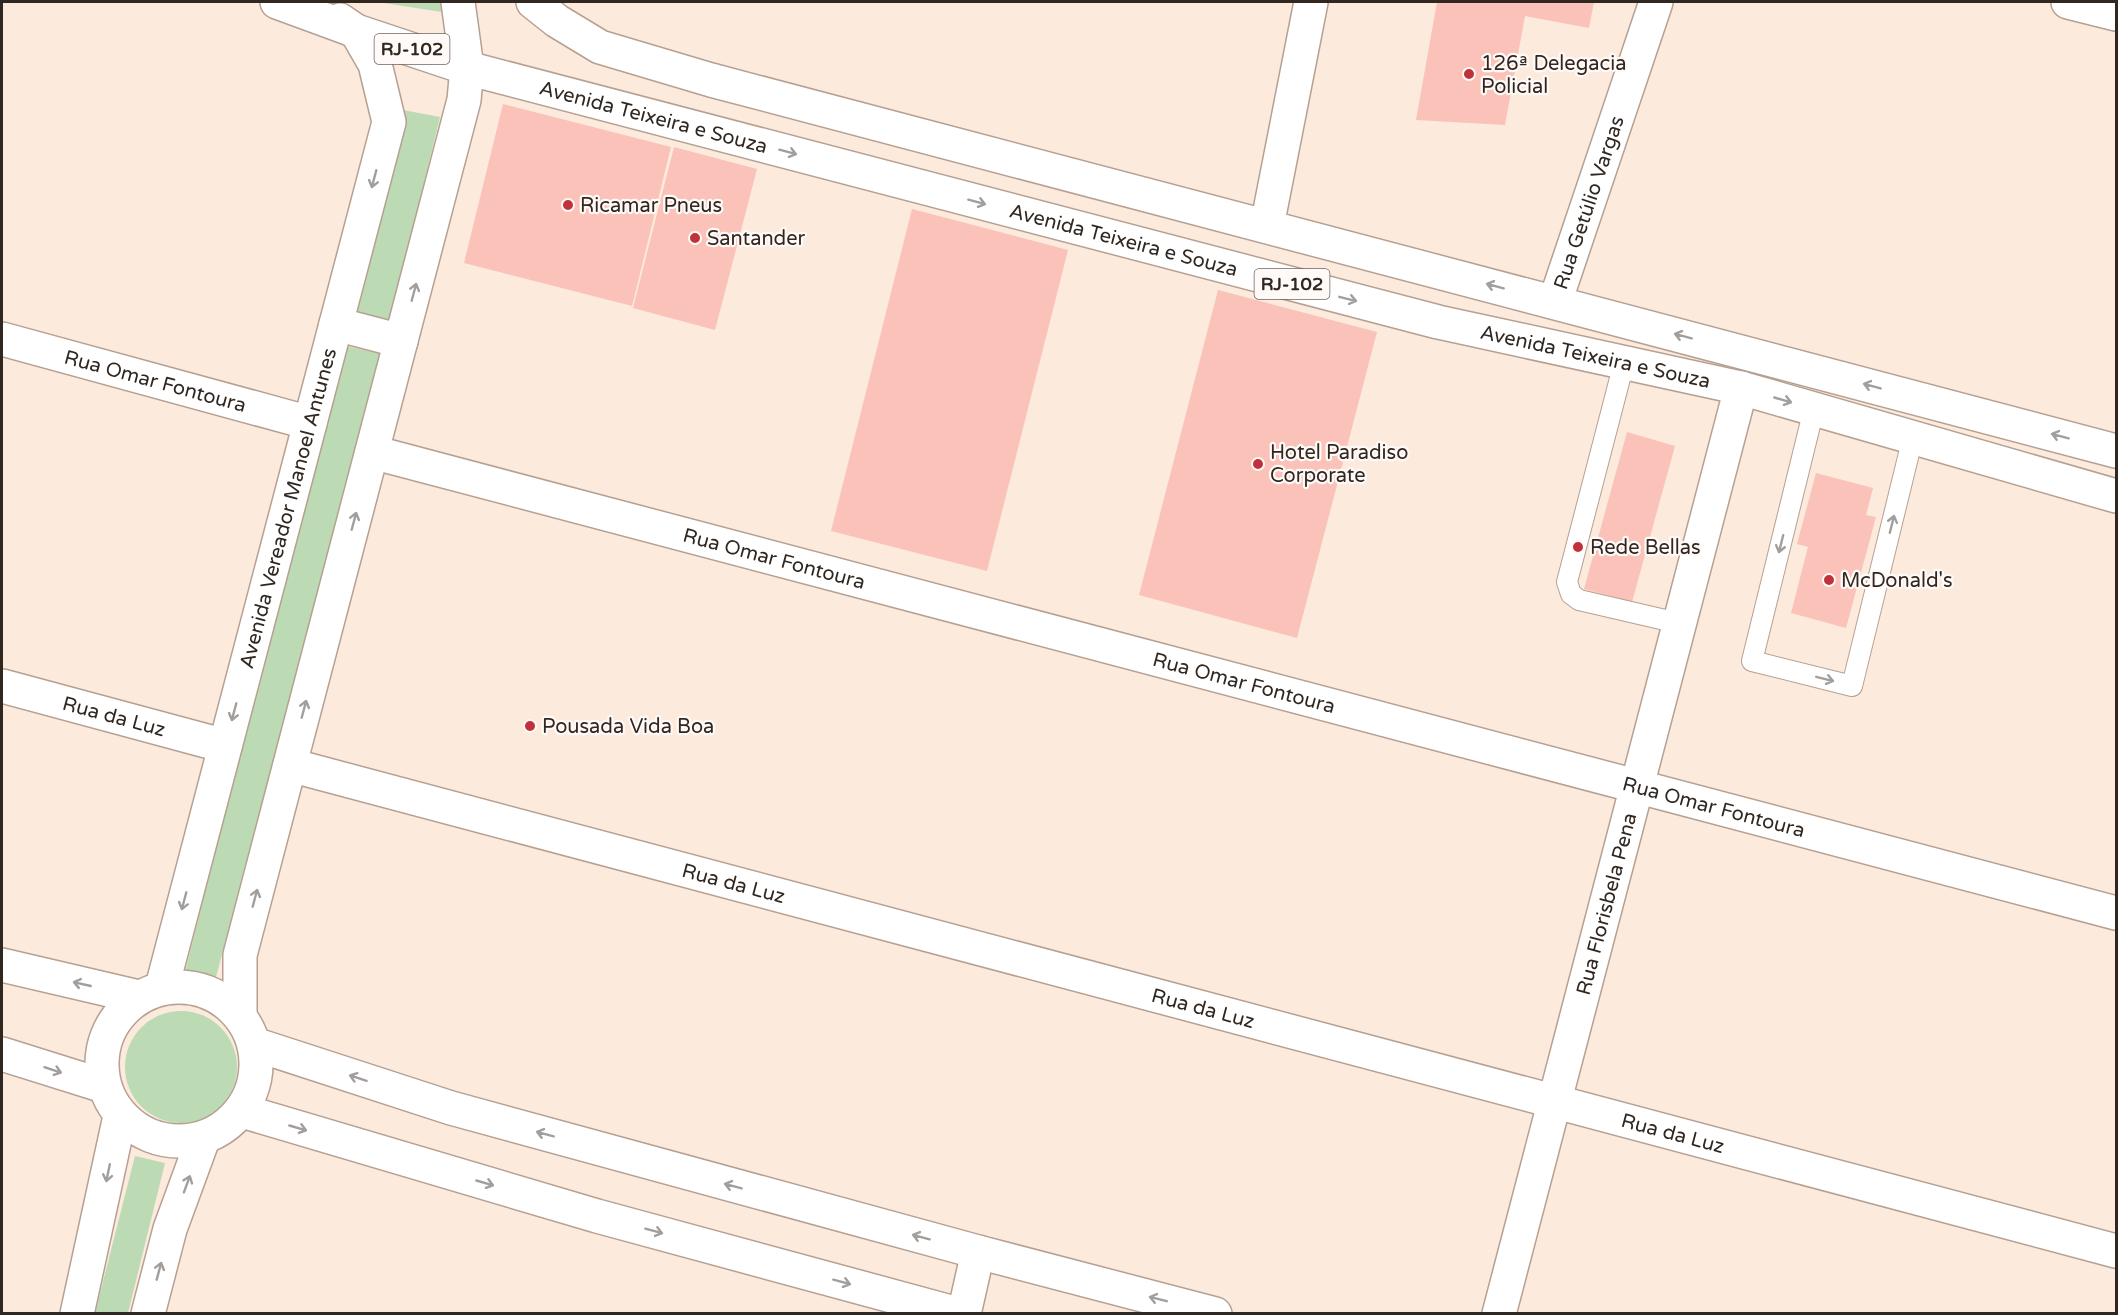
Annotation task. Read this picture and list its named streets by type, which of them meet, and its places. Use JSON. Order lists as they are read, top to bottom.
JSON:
{
  "streets": {
    "main road": [
      "RJ-102",
      "Avenida Teixeira e Souza",
      "Rua Getúlio Vargas",
      "Rua Omar Fontoura",
      "Avenida Vereador Manoel Antunes",
      "Rua da Luz",
      "Rua Florisbela Pena"
    ]
  },
  "crossings": [
    ["Avenida Teixeira e Souza", "Rua Getúlio Vargas"],
    ["Avenida Teixeira e Souza", "Avenida Vereador Manoel Antunes"],
    ["Avenida Teixeira e Souza", "Rua Florisbela Pena"],
    ["Rua Omar Fontoura", "Avenida Vereador Manoel Antunes"],
    ["Rua Omar Fontoura", "Rua Florisbela Pena"],
    ["Avenida Vereador Manoel Antunes", "Rua da Luz"],
    ["Rua da Luz", "Rua Florisbela Pena"]
  ],
  "places": [
    "126ª Delegacia Policial",
    "Ricamar Pneus",
    "Santander",
    "Hotel Paradiso Corporate",
    "Rede Bellas",
    "McDonald's",
    "Pousada Vida Boa"
  ]
}
